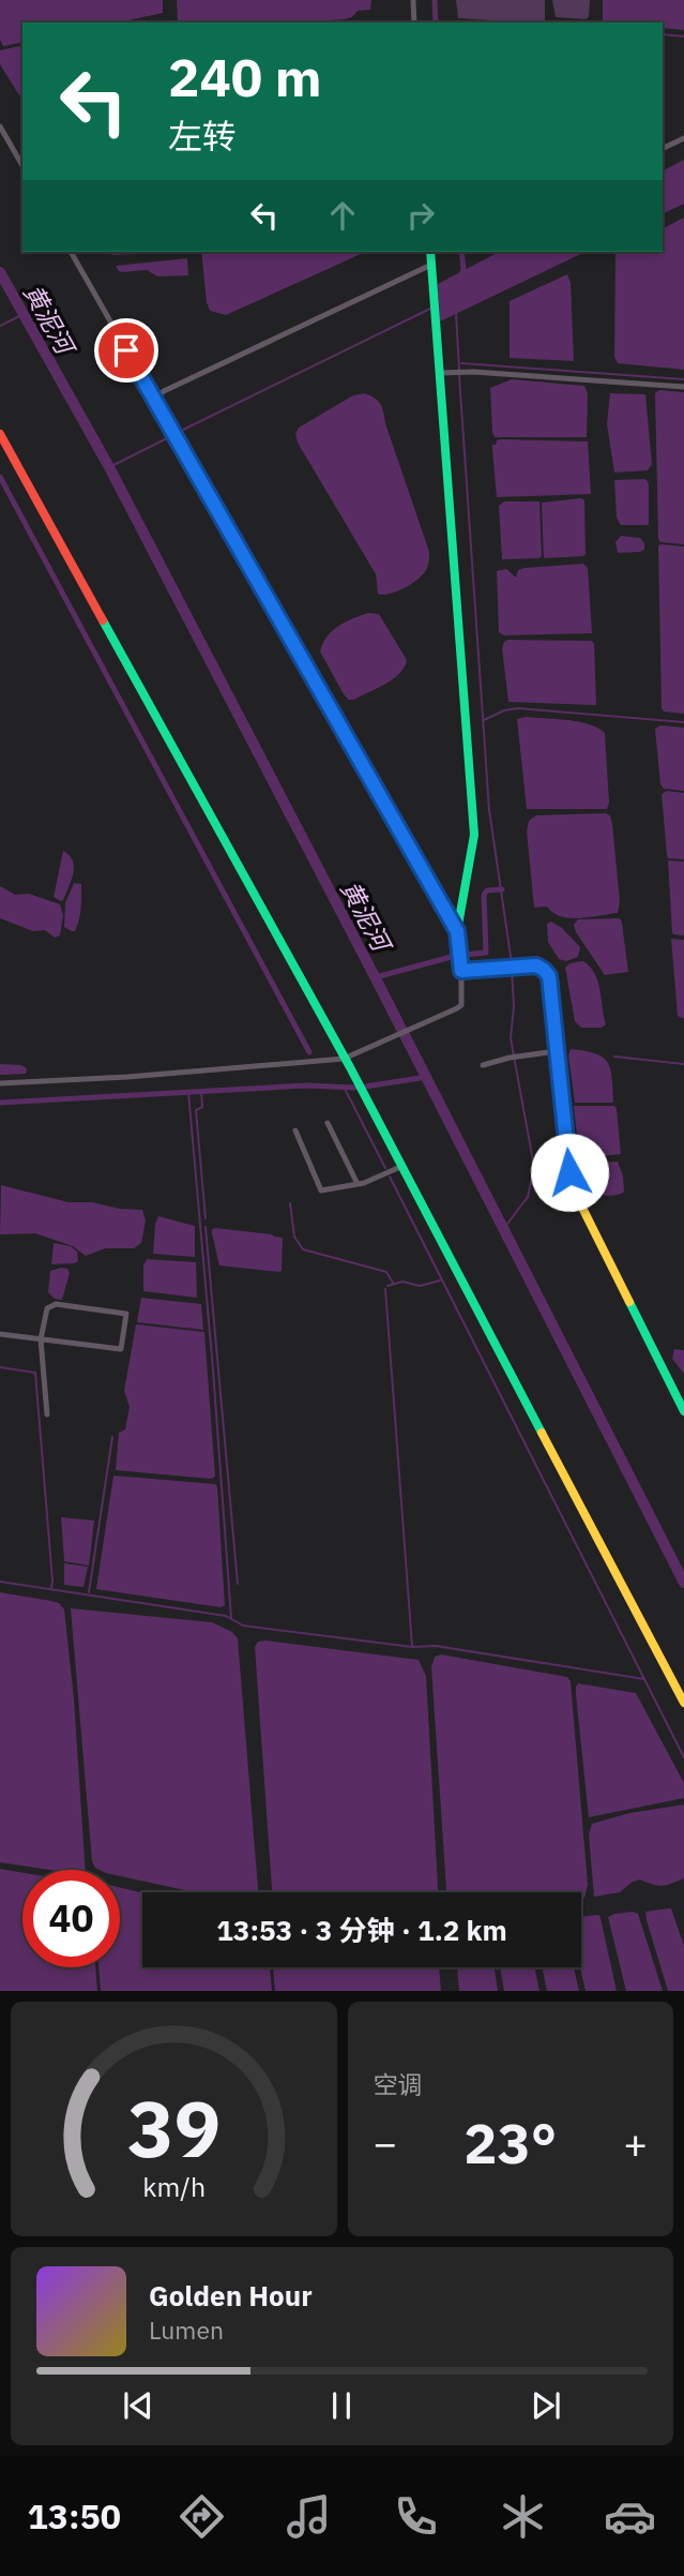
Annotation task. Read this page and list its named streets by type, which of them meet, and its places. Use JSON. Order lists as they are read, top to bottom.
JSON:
{
  "water": ["黄泥河"],
  "page": {
    "turn": ["240 m", "左转"],
    "limit": "40",
    "trip": "13:53 · 3 分钟 · 1.2 km",
    "tile": "空调",
    "heat": ["−", "23°", "+"],
    "song": ["Golden Hour", "Lumen"],
    "tabs": "13:50",
    "gauge": ["39", "km/h"]
  }
}
